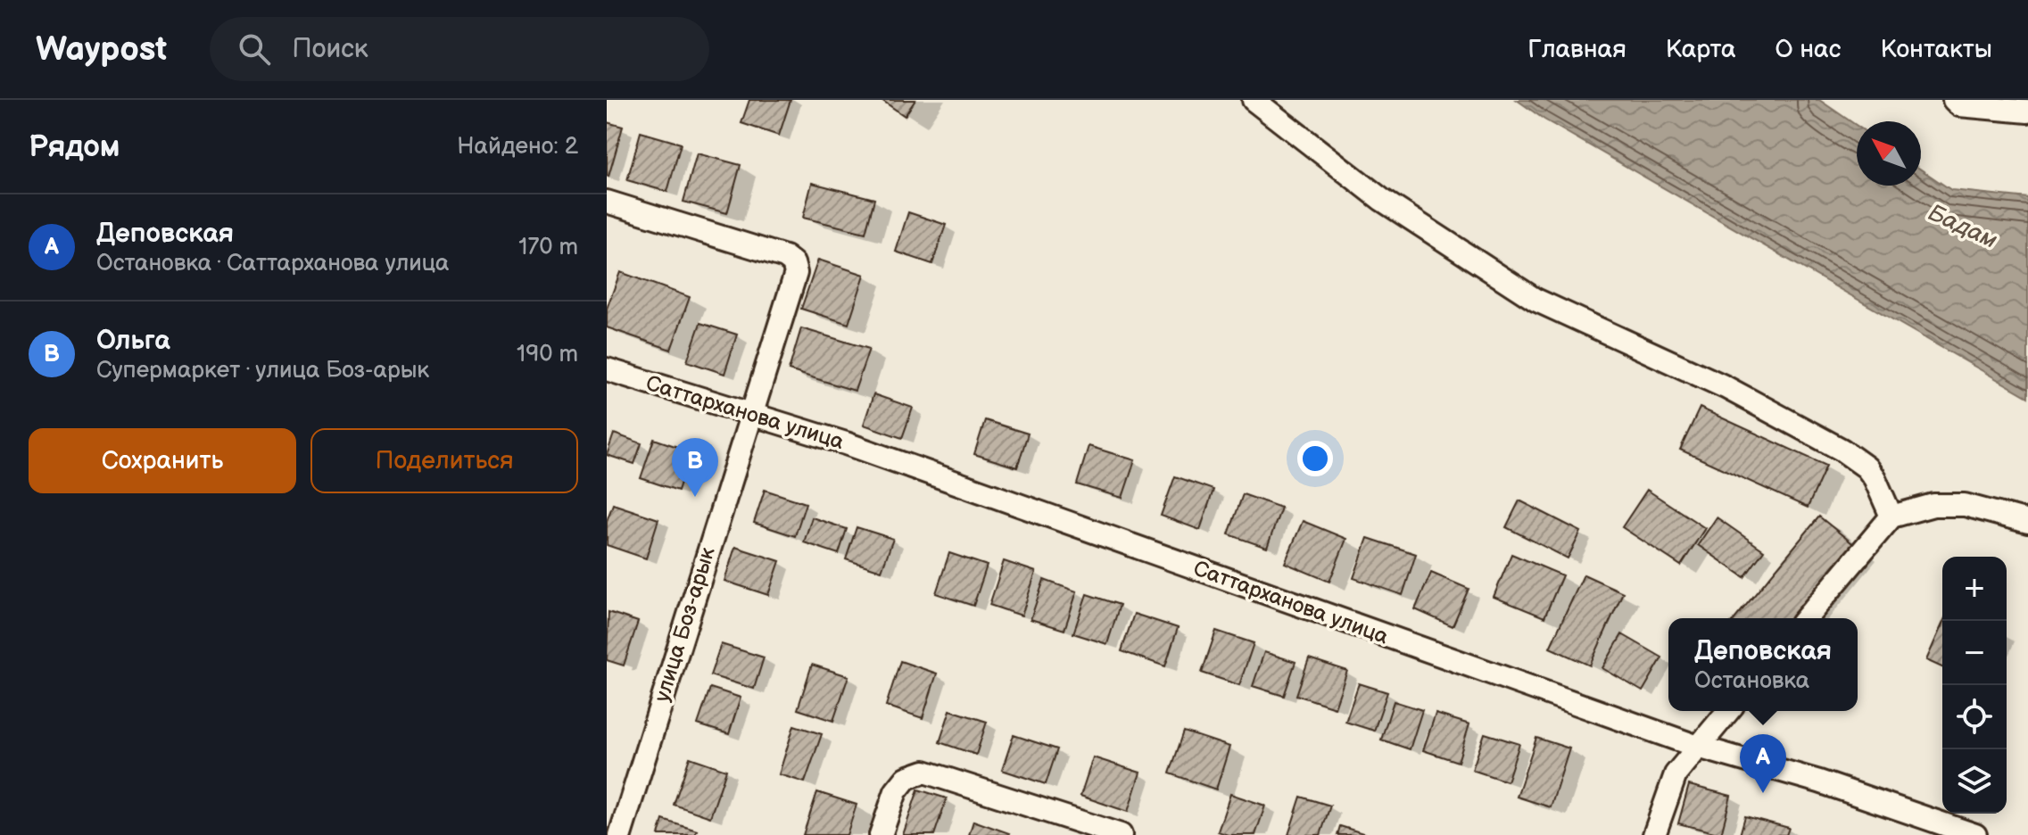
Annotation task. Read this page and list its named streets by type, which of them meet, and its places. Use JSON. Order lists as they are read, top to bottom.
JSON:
{
  "streets": {
    "street": ["Саттарханова улица", "улица Боз-арык"]
  },
  "crossings": [
    ["Саттарханова улица", "улица Боз-арык"]
  ],
  "water": ["Бадам"],
  "north": "top left",
  "page": {
    "header": "Waypost",
    "search": "Поиск",
    "nav": [
      "Главная",
      "Карта",
      "О нас",
      "Контакты"
    ],
    "heading": ["Рядом", "Найдено: 2"],
    "list": [
      {
        "mark": "A",
        "name": "Деповская",
        "note": "Остановка · Саттарханова улица",
        "value": "170 m"
      },
      {
        "mark": "B",
        "name": "Ольга",
        "note": "Супермаркет · улица Боз-арык",
        "value": "190 m"
      }
    ],
    "buttons": ["Сохранить", "Поделиться"],
    "pins": ["B", "A"],
    "map_buttons": ["+", "−"],
    "popup": ["Деповская", "Остановка"]
  }
}
